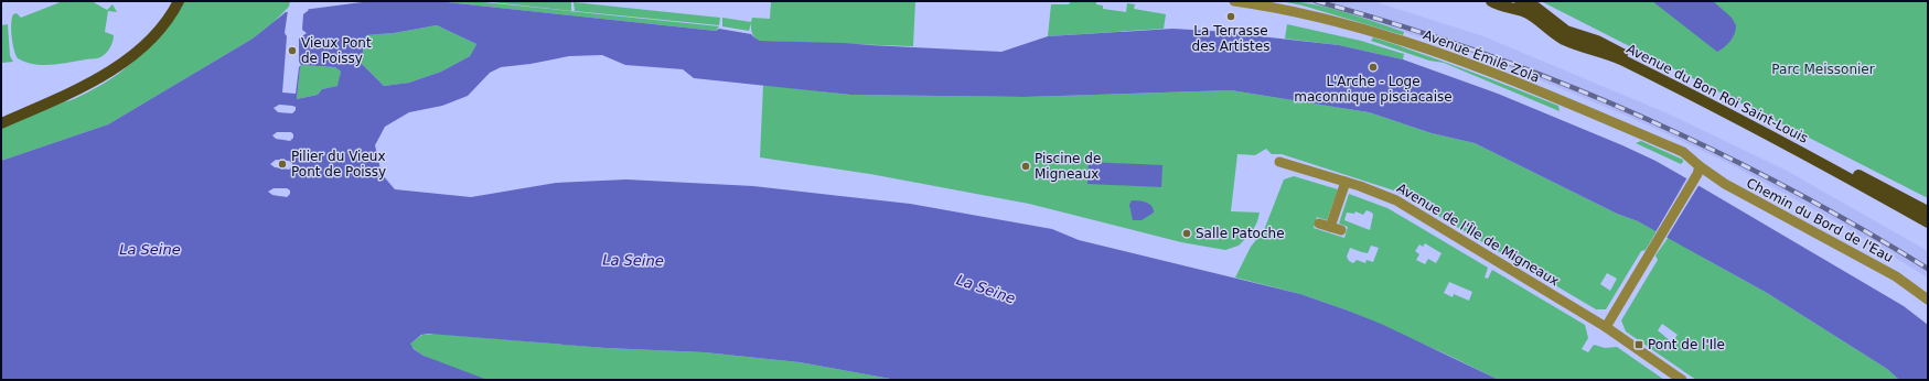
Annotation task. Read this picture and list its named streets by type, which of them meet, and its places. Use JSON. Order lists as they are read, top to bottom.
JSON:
{
  "streets": {
    "main road": ["Avenue du Bon Roi Saint-Louis"],
    "street": ["Avenue Émile Zola", "Chemin du Bord de l'Eau", "Avenue de l'Île de Migneaux"]
  },
  "crossings": [
    ["Avenue Émile Zola", "Chemin du Bord de l'Eau"]
  ],
  "water": ["La Seine"],
  "parks": ["Parc Meissonier"],
  "places": {
    "other": [
      "La Terrasse des Artistes",
      "Vieux Pont de Poissy",
      "L'Arche - Loge maconnique pisciacaise",
      "Pilier du Vieux Pont de Poissy",
      "Piscine de Migneaux",
      "Salle Patoche"
    ],
    "transit": ["Pont de l'Ile"]
  }
}
